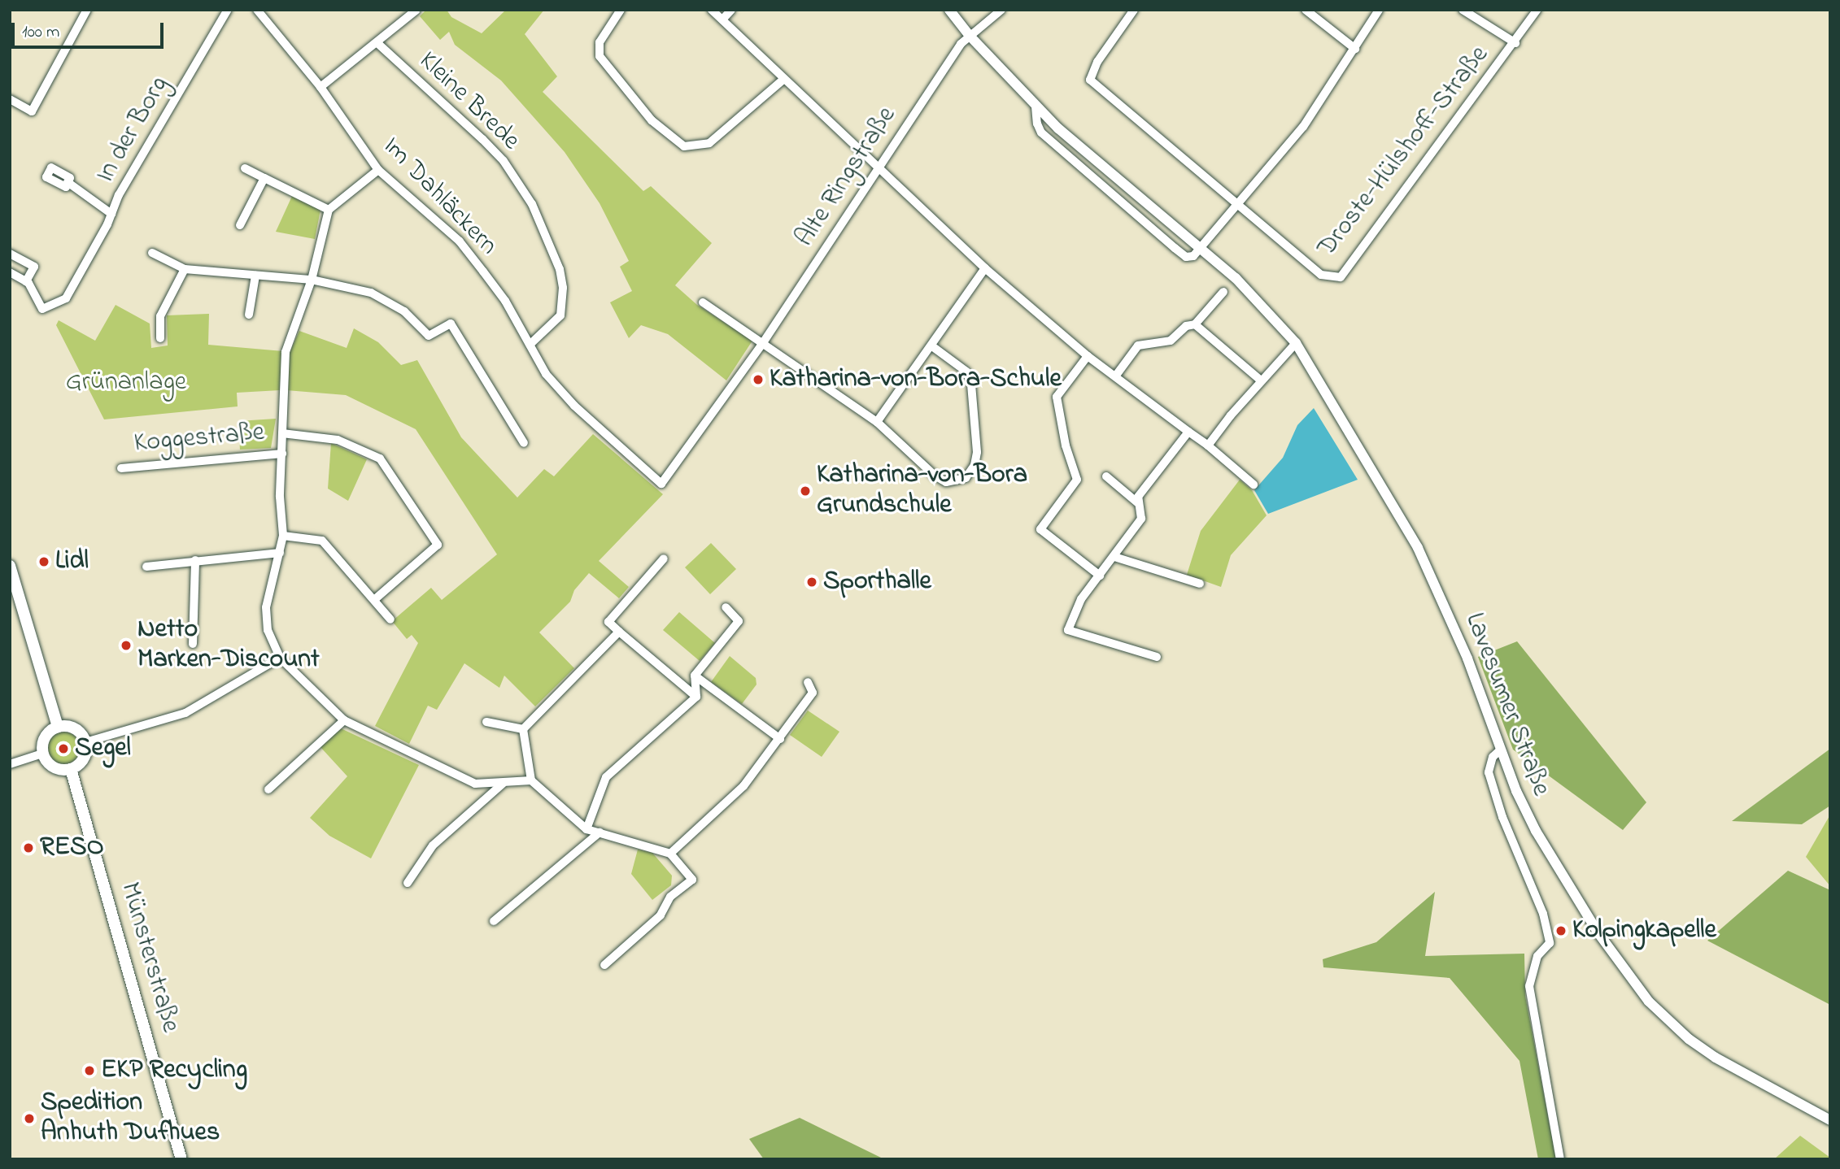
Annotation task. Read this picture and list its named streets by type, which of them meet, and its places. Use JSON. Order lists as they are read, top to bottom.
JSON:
{
  "streets": {
    "main road": ["Münsterstraße"],
    "street": [
      "Kleine Brede",
      "In der Borg",
      "Droste-Hülshoff-Straße",
      "Alte Ringstraße",
      "Im Dahläckern",
      "Koggestraße",
      "Lavesumer Straße"
    ]
  },
  "crossings": [
    ["Kleine Brede", "Im Dahläckern"],
    ["Alte Ringstraße", "Im Dahläckern"],
    ["Alte Ringstraße", "Lavesumer Straße"]
  ],
  "parks": ["Grünanlage"],
  "places": [
    "Katharina-von-Bora-Schule",
    "Katharina-von-Bora Grundschule",
    "Lidl",
    "Sporthalle",
    "Netto Marken-Discount",
    "Segel",
    "RESO",
    "Kolpingkapelle",
    "EKP Recycling",
    "Spedition Anhuth Dufhues"
  ],
  "scale_bar": "100 m"
}
